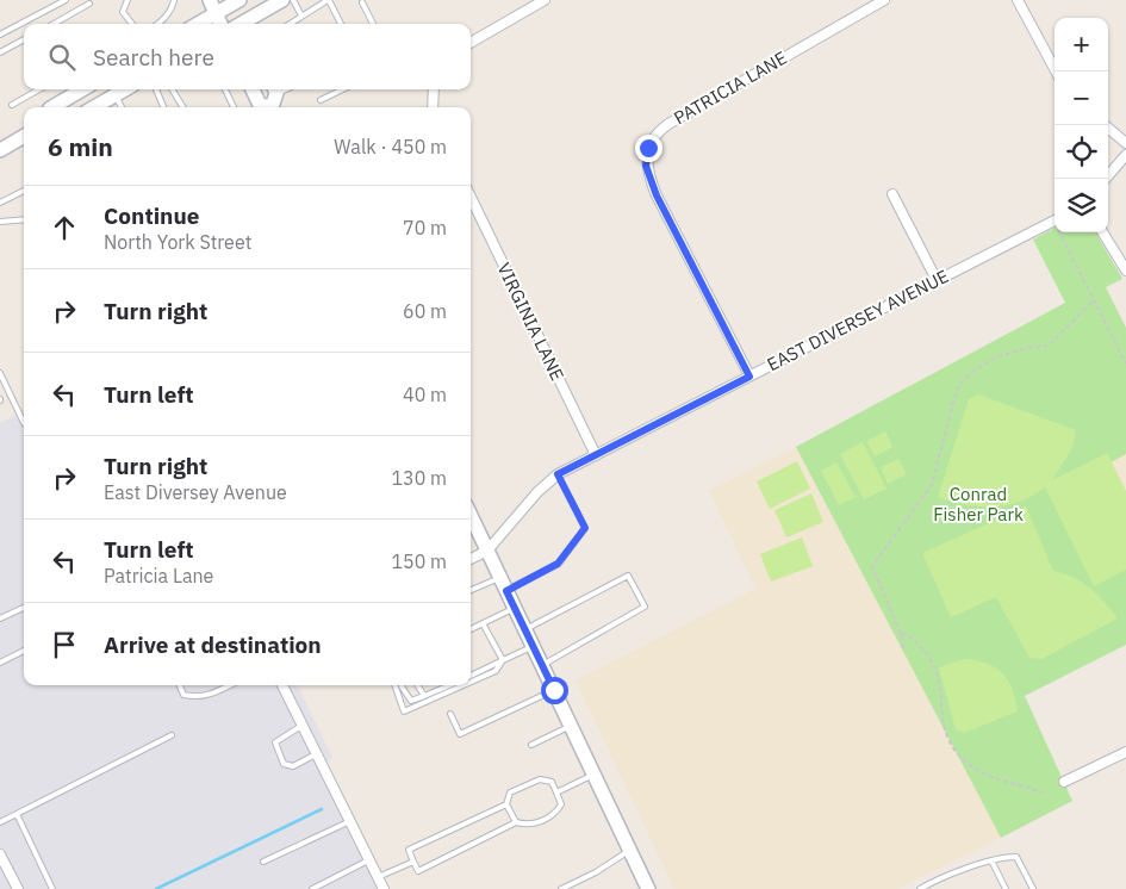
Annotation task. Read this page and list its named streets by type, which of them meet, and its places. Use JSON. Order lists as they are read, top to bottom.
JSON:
{
  "streets": {
    "street": ["PATRICIA LANE", "EAST DIVERSEY AVENUE", "VIRGINIA LANE"]
  },
  "crossings": [
    ["PATRICIA LANE", "EAST DIVERSEY AVENUE"],
    ["EAST DIVERSEY AVENUE", "VIRGINIA LANE"]
  ],
  "parks": ["Conrad Fisher Park"],
  "page": {
    "map_buttons": ["+", "−"],
    "search": "Search here",
    "heading": ["6 min", "Walk · 450 m"],
    "list": [
      ["Continue", "North York Street", "70 m"],
      ["Turn right", "60 m"],
      ["Turn left", "40 m"],
      ["Turn right", "East Diversey Avenue", "130 m"],
      ["Turn left", "Patricia Lane", "150 m"],
      "Arrive at destination"
    ]
  }
}
